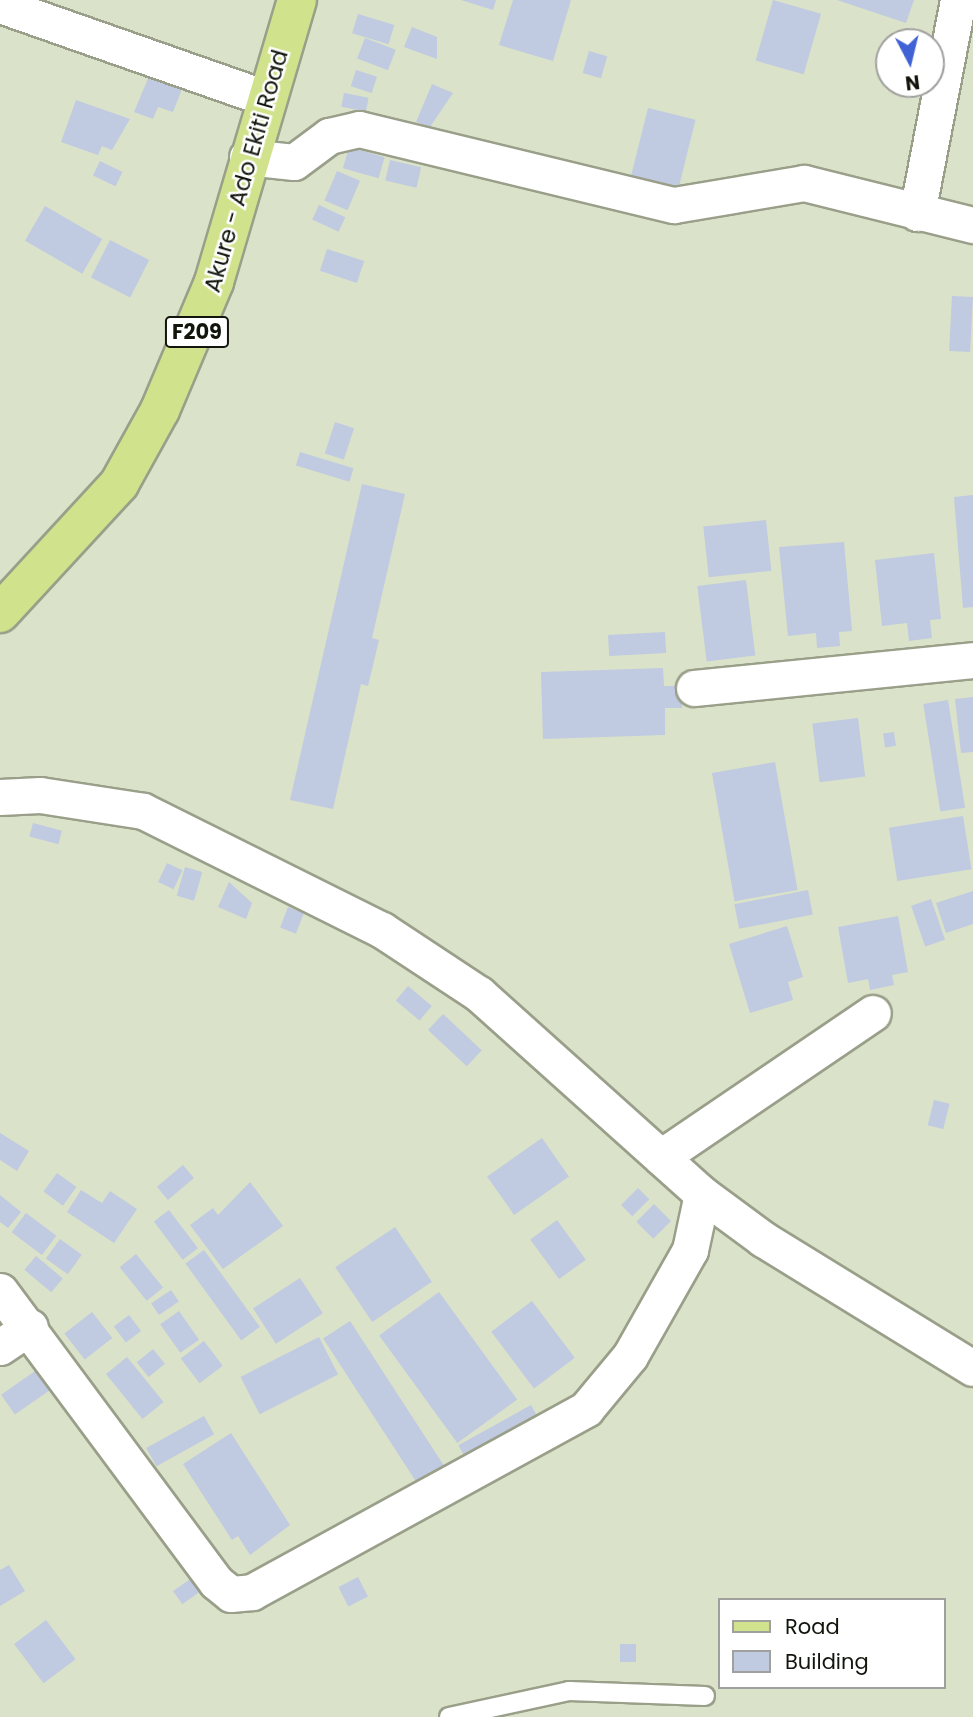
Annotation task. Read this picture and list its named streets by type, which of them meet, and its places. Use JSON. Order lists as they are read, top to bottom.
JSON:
{
  "streets": {
    "main road": ["Akure - Ado Ekiti Road", "F209"]
  },
  "legend": ["Road", "Building"],
  "north": "bottom"
}
